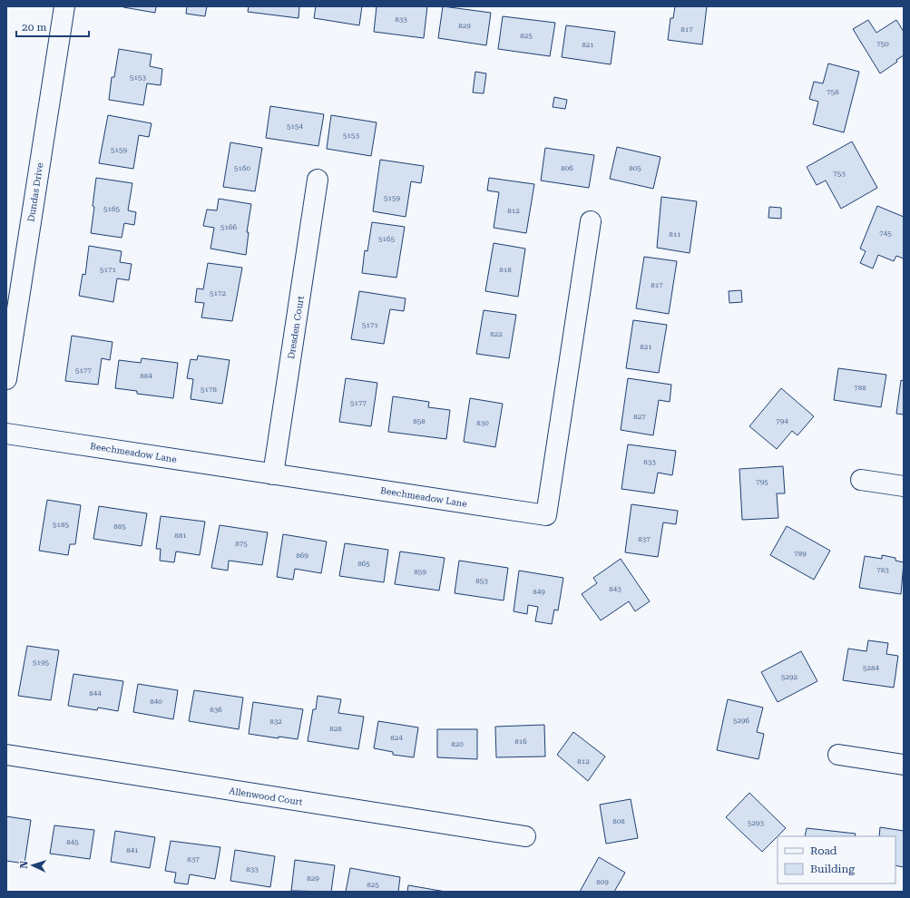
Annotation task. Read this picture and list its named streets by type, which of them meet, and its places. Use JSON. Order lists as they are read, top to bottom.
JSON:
{
  "streets": {
    "street": [
      "Dundas Drive",
      "Dresden Court",
      "Beechmeadow Lane",
      "Allenwood Court"
    ]
  },
  "crossings": [
    ["Dresden Court", "Beechmeadow Lane"]
  ],
  "house_numbers": [
    "833",
    "829",
    "817",
    "825",
    "750",
    "821",
    "5153",
    "758",
    "5154",
    "5153",
    "5159",
    "5160",
    "806",
    "805",
    "753",
    "5159",
    "5165",
    "812",
    "5166",
    "745",
    "811",
    "5165",
    "5171",
    "818",
    "817",
    "5172",
    "5171",
    "822",
    "821",
    "5177",
    "884",
    "788",
    "5178",
    "5177",
    "827",
    "858",
    "794",
    "830",
    "833",
    "795",
    "5185",
    "885",
    "881",
    "837",
    "875",
    "789",
    "869",
    "865",
    "783",
    "859",
    "853",
    "843",
    "849",
    "5195",
    "5284",
    "5292",
    "844",
    "840",
    "836",
    "5296",
    "832",
    "828",
    "824",
    "816",
    "820",
    "812",
    "808",
    "5293",
    "845",
    "841",
    "837",
    "833",
    "829",
    "809",
    "825"
  ],
  "legend": ["Road", "Building"],
  "scale_bar": "20 m",
  "north": "left"
}
